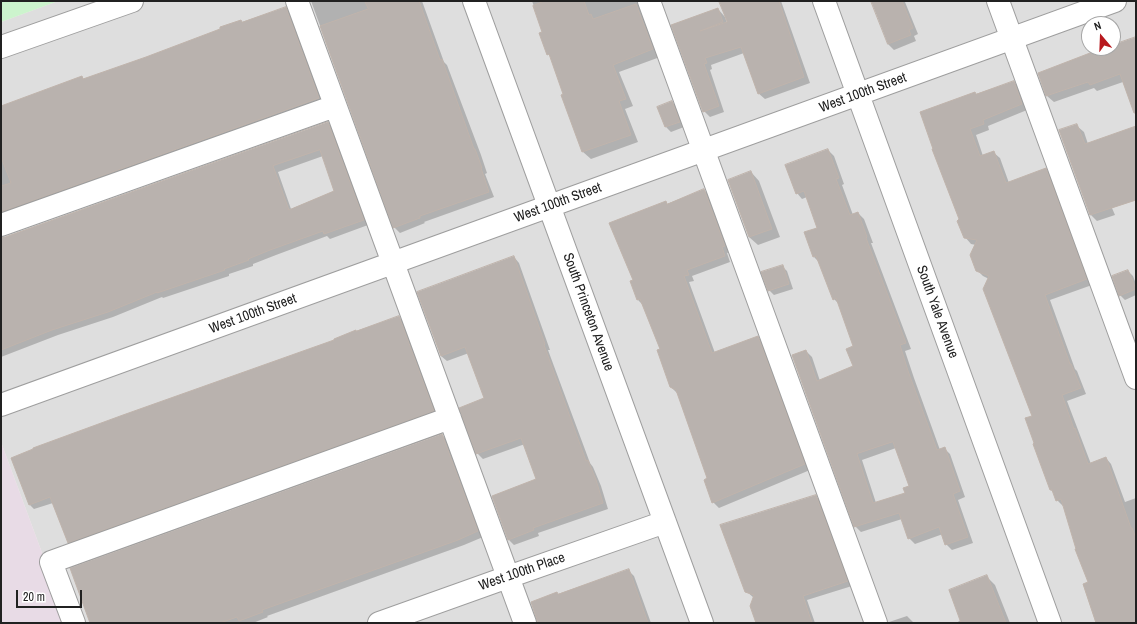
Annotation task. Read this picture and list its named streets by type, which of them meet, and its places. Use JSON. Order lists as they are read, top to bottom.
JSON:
{
  "streets": {
    "street": [
      "West 100th Street",
      "South Princeton Avenue",
      "South Yale Avenue",
      "West 100th Place"
    ]
  },
  "crossings": [
    ["West 100th Street", "South Princeton Avenue"],
    ["West 100th Street", "South Yale Avenue"],
    ["South Princeton Avenue", "West 100th Place"]
  ],
  "scale_bar": "20 m",
  "north": "top"
}
